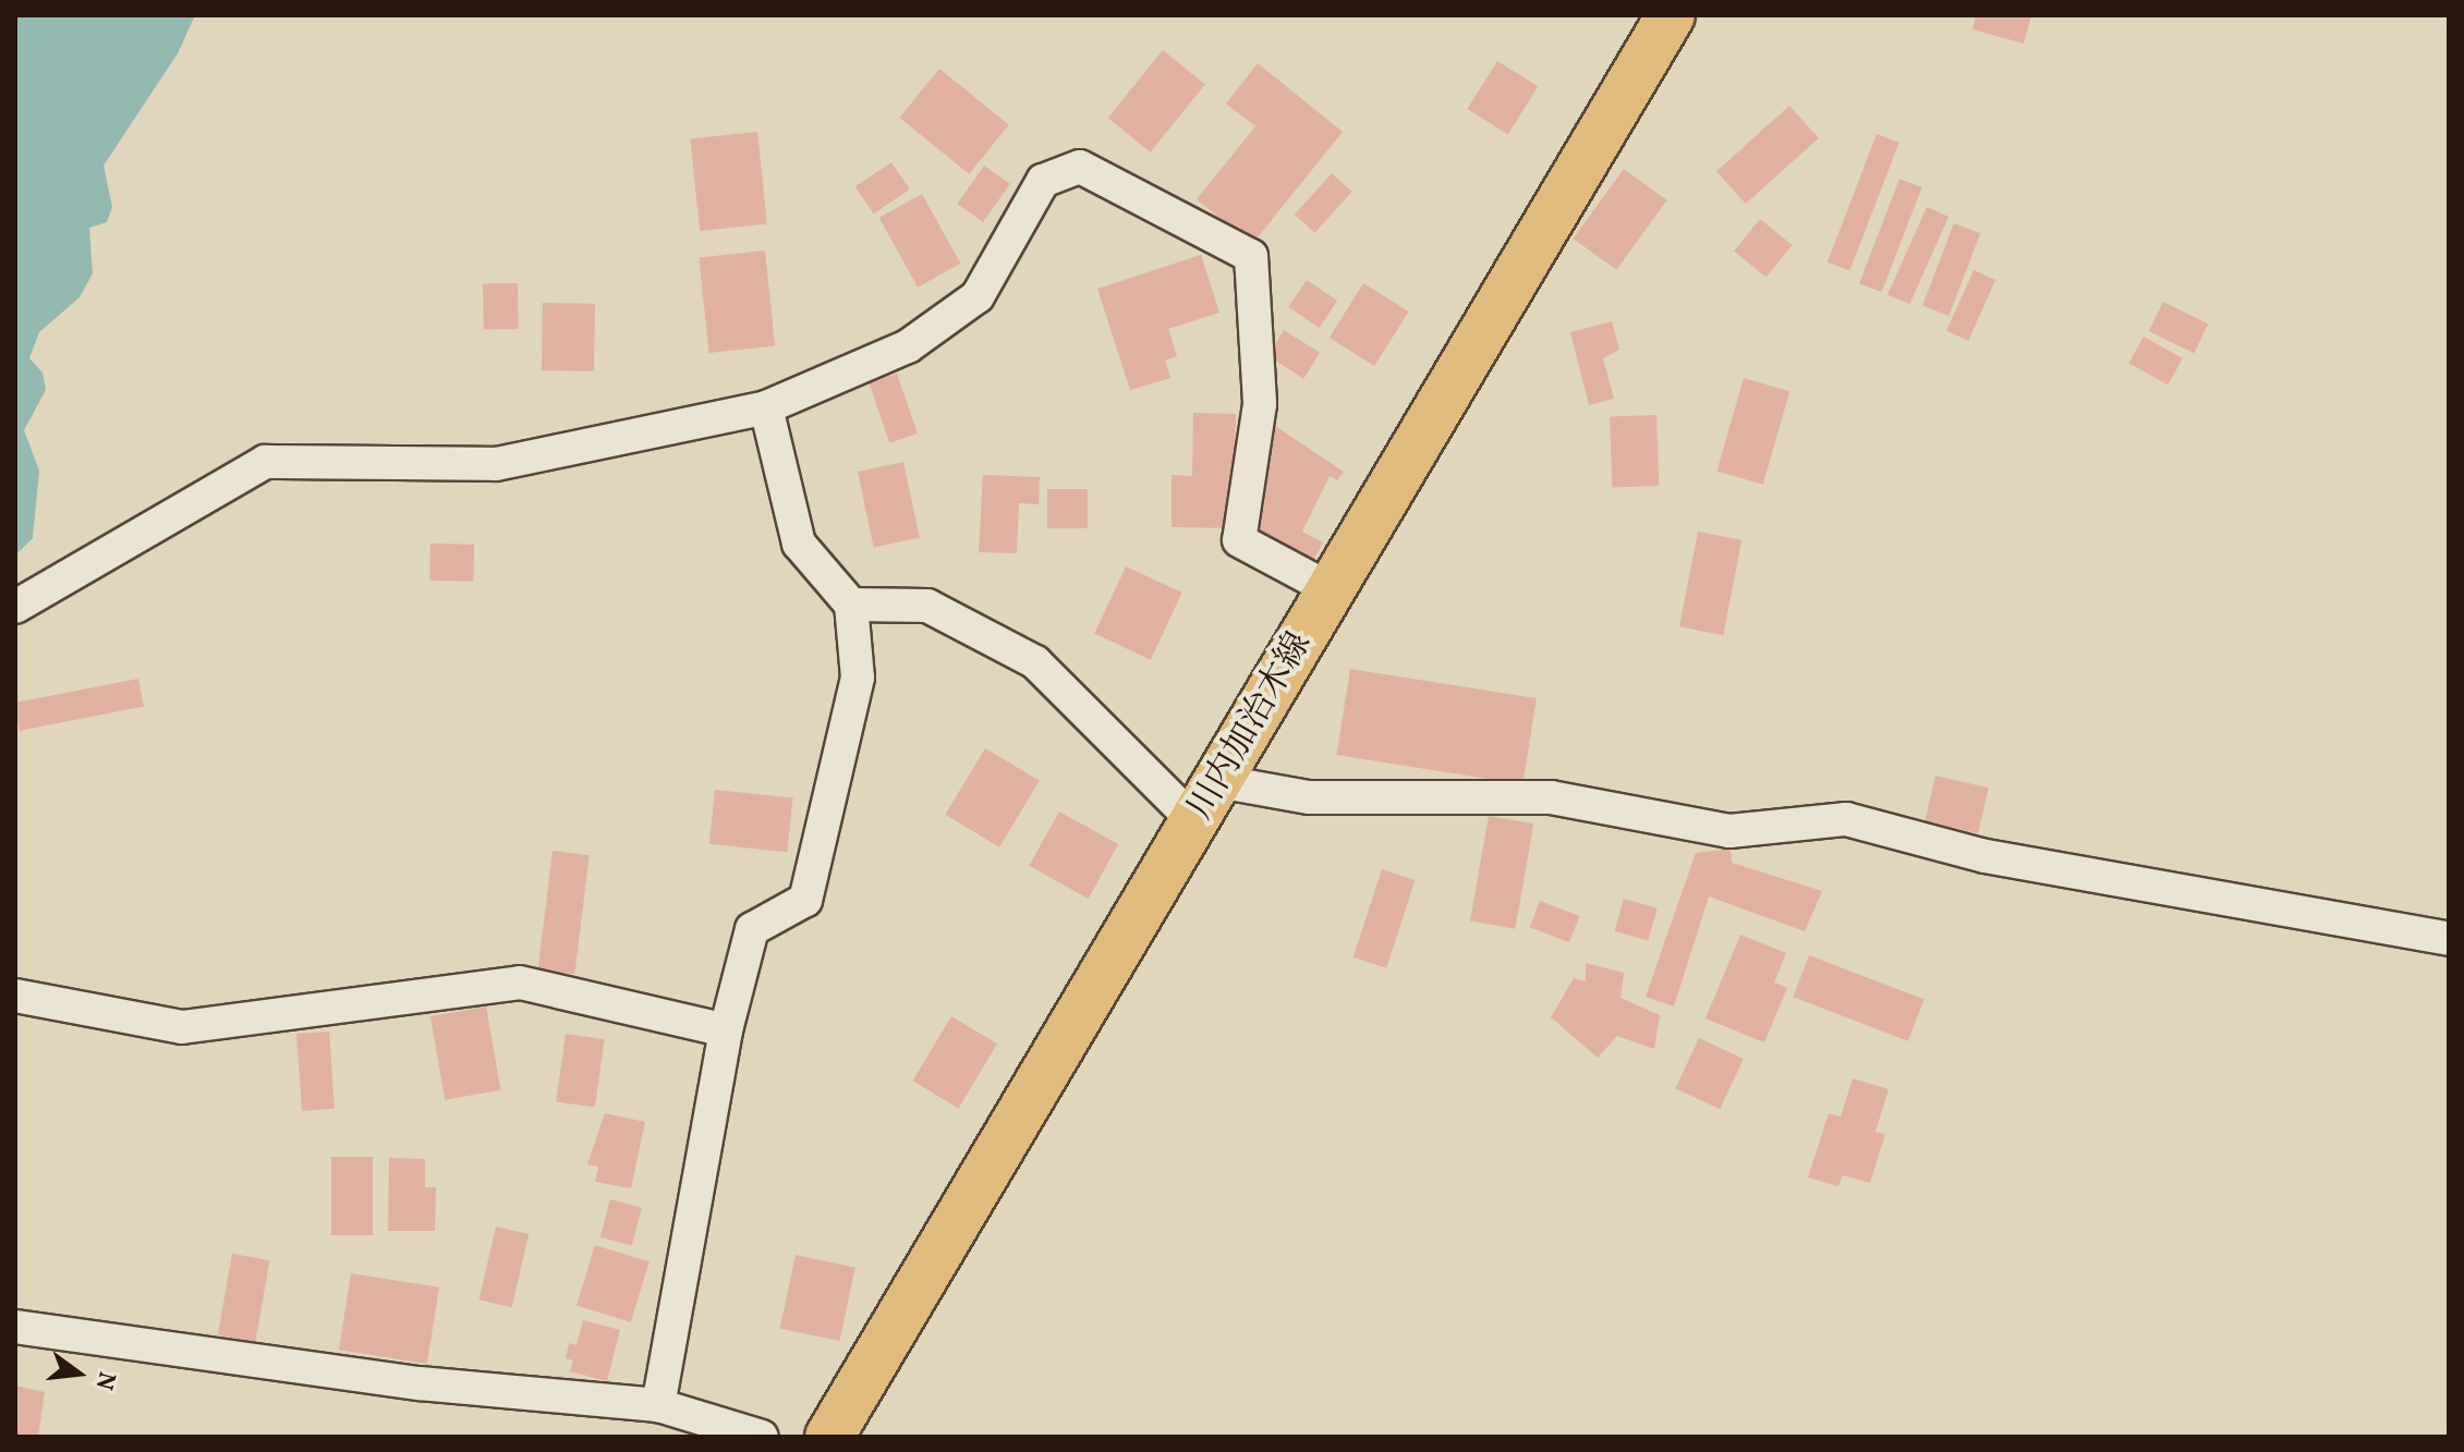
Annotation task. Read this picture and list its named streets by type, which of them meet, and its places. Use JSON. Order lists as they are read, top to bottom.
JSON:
{
  "streets": {
    "main road": ["川内加治木線"]
  },
  "north": "right"
}
